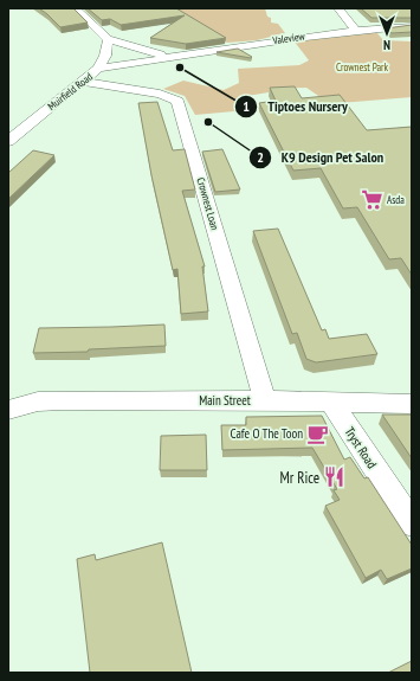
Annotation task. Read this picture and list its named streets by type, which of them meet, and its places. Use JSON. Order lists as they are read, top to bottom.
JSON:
{
  "streets": {
    "street": [
      "Valeview",
      "Muirfield Road",
      "Crownest Loan",
      "Main Street",
      "Tryst Road"
    ]
  },
  "crossings": [
    ["Valeview", "Muirfield Road"],
    ["Muirfield Road", "Crownest Loan"],
    ["Crownest Loan", "Main Street"],
    ["Main Street", "Tryst Road"]
  ],
  "parks": ["Crownest Park"],
  "places": {
    "other": ["Tiptoes Nursery", "K9 Design Pet Salon"],
    "supermarket": ["Asda"],
    "cafe": ["Cafe O The Toon"],
    "restaurant": ["Mr Rice"]
  },
  "north": "bottom"
}
